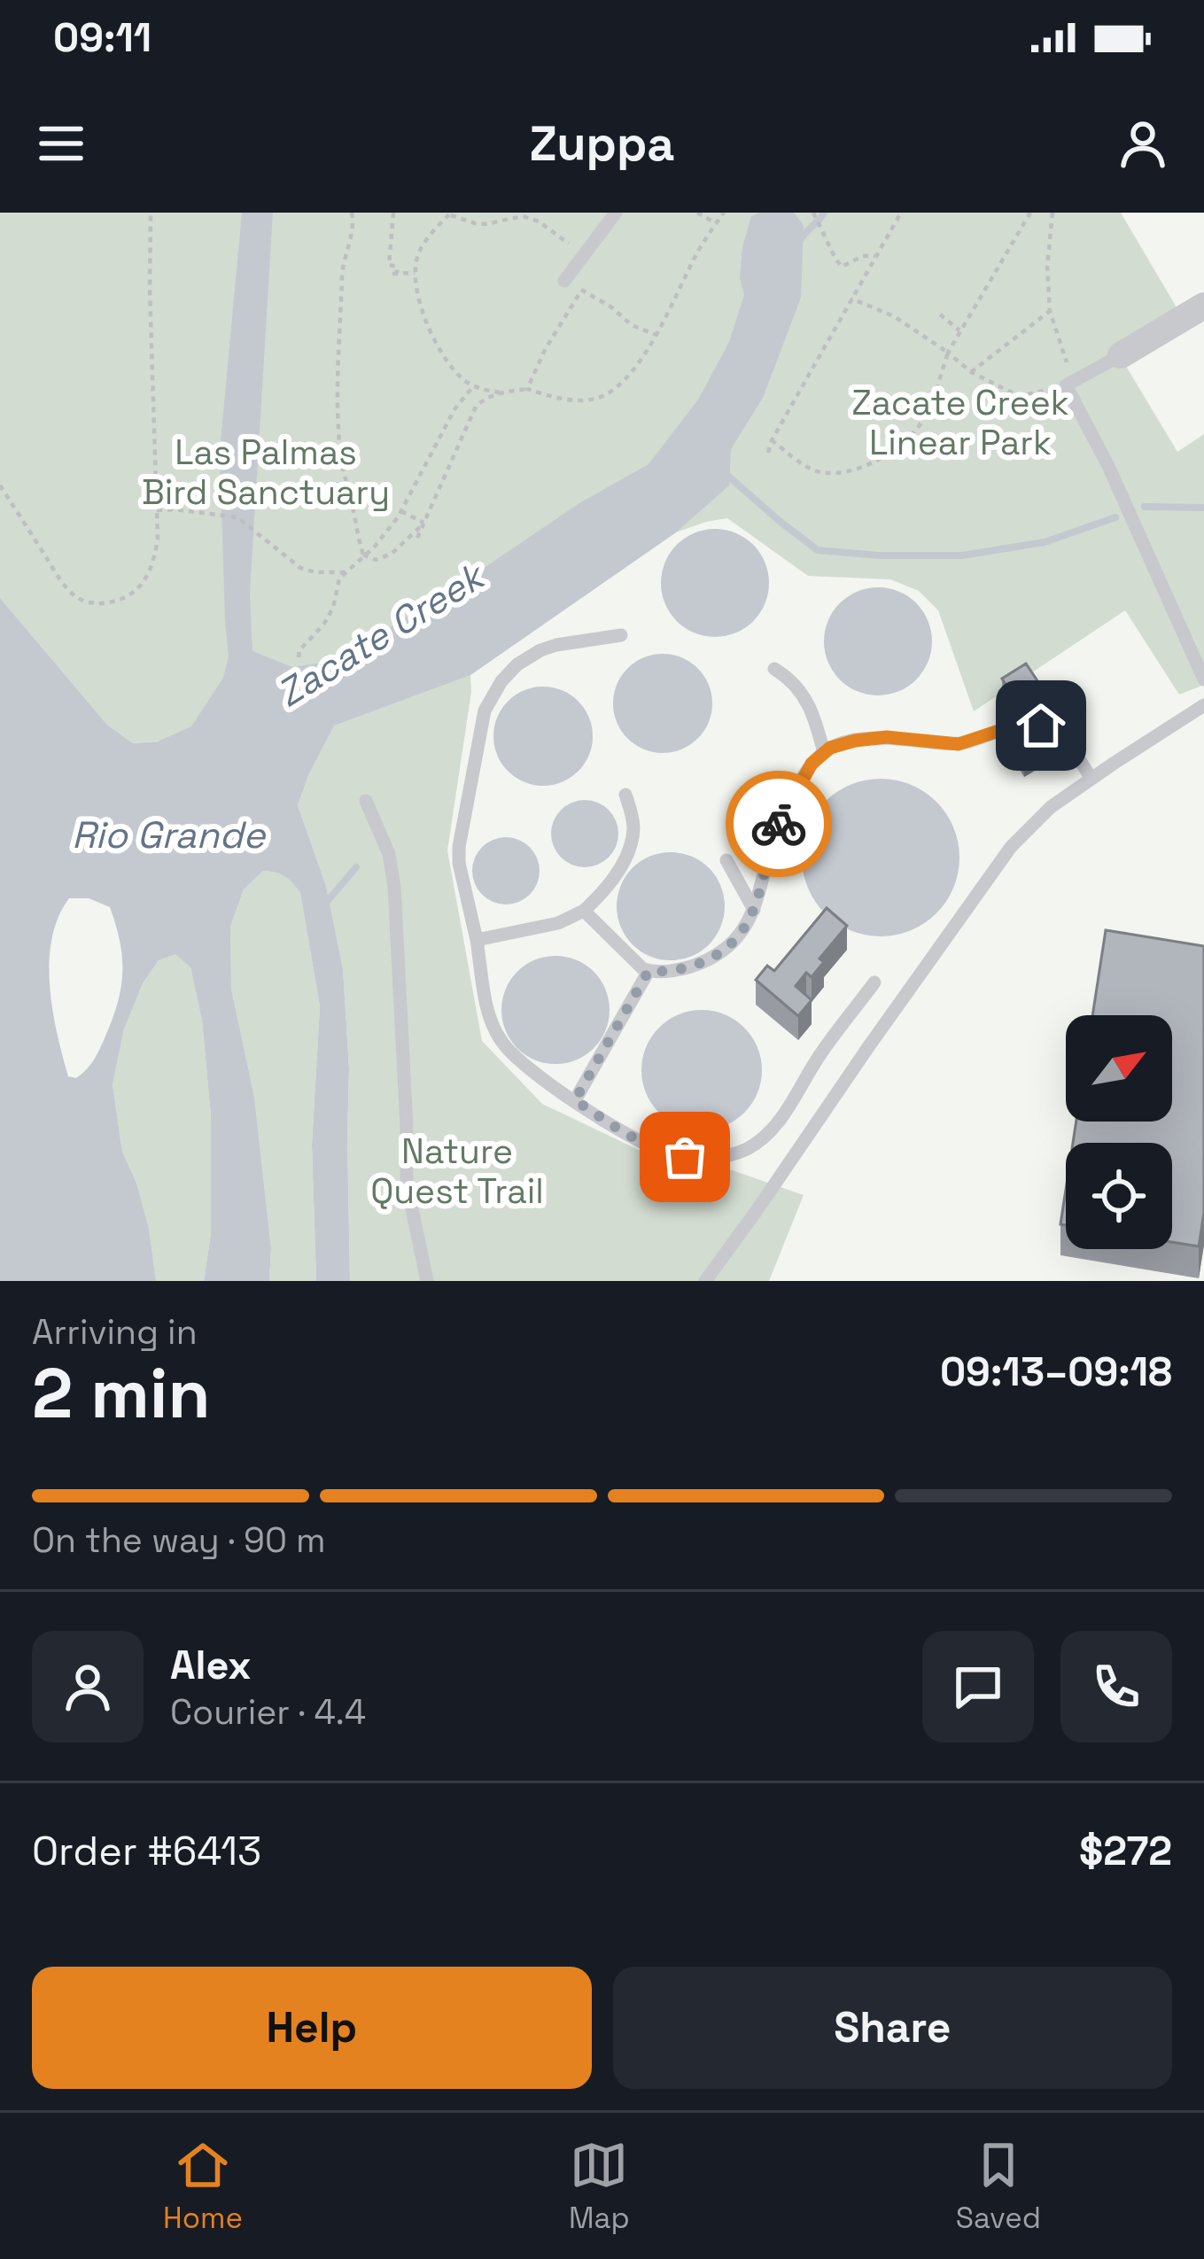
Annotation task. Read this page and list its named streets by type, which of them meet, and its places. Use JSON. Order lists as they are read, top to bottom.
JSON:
{
  "water": ["Zacate Creek", "Rio Grande"],
  "parks": ["Zacate Creek Linear Park", "Las Palmas Bird Sanctuary", "Nature Quest Trail"],
  "north": "top right",
  "page": {
    "status": "09:11",
    "header": "Zuppa",
    "heading": ["2 min", "Arriving in", "09:13–09:18"],
    "panel": [
      "Alex",
      "Courier · 4.4",
      "Order #6413",
      "$272"
    ],
    "bar": "On the way · 90 m",
    "buttons": ["Help", "Share"],
    "tabs": ["Home", "Map", "Saved"]
  }
}
